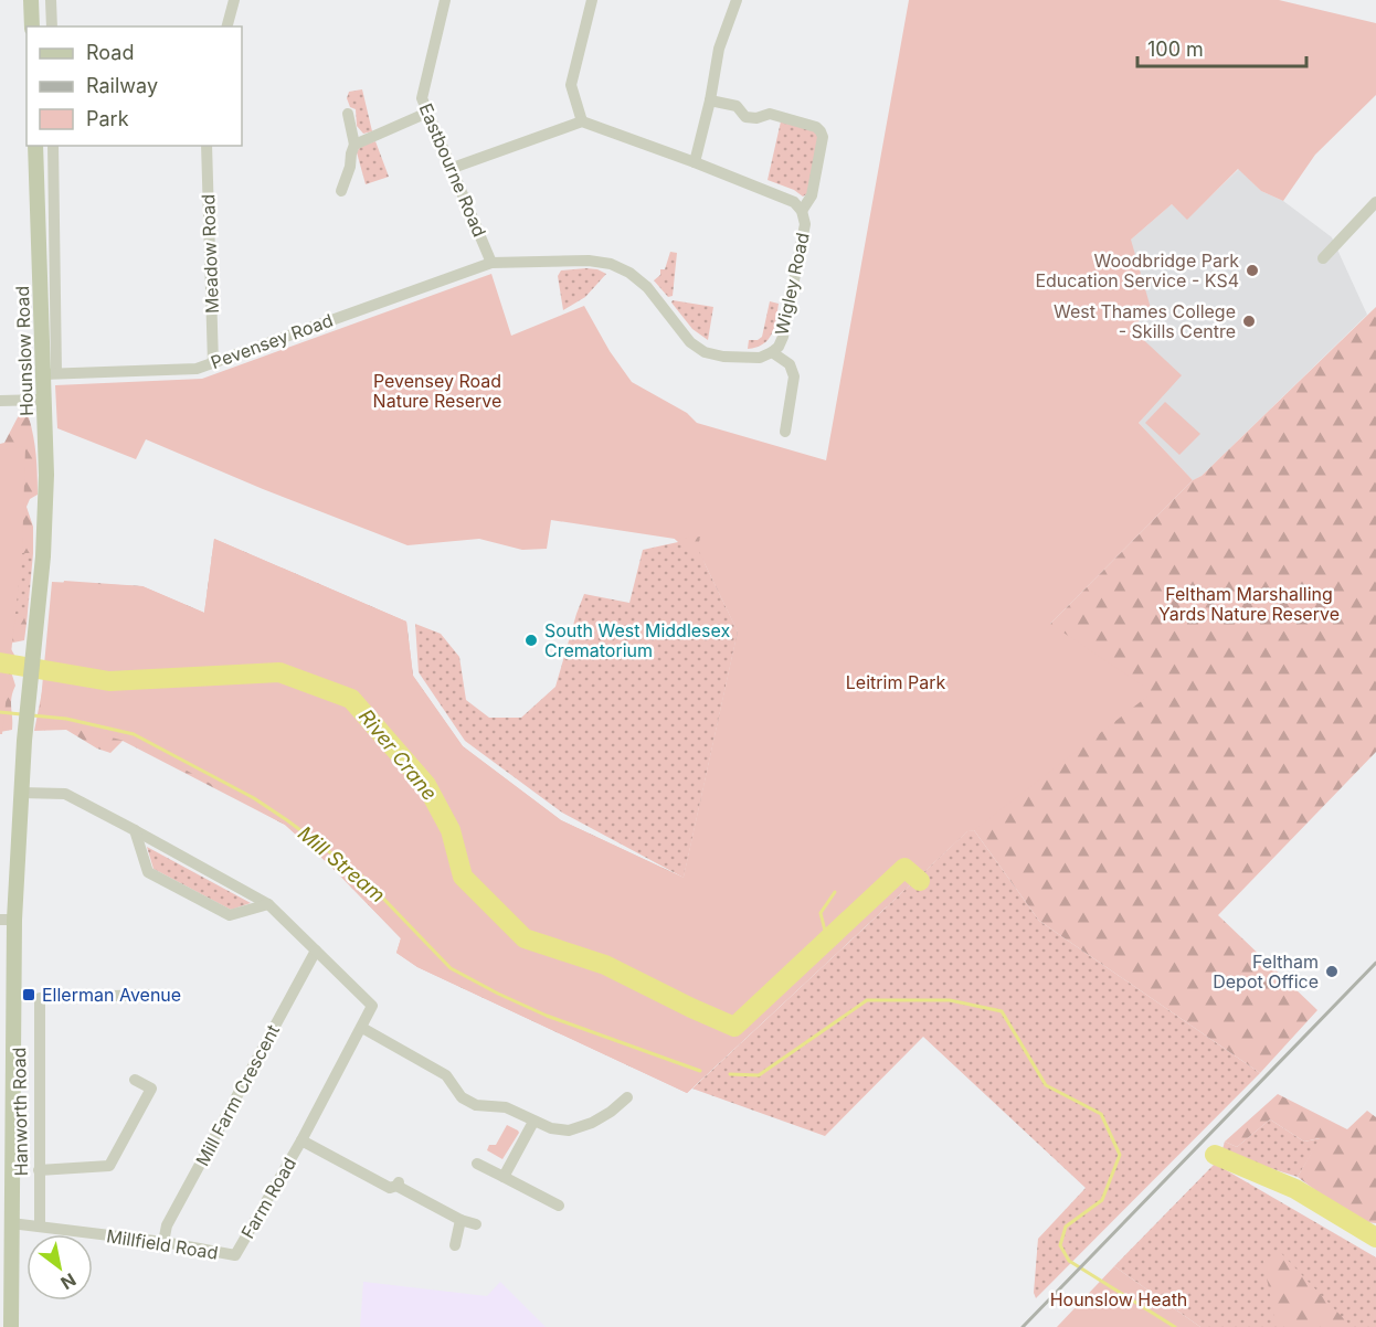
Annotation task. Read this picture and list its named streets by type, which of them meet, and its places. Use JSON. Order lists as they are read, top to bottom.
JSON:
{
  "streets": {
    "main road": ["Hounslow Road", "Hanworth Road"],
    "street": [
      "Eastbourne Road",
      "Meadow Road",
      "Wigley Road",
      "Pevensey Road",
      "Mill Farm Crescent",
      "Farm Road",
      "Millfield Road"
    ]
  },
  "crossings": [
    ["Eastbourne Road", "Wigley Road"],
    ["Eastbourne Road", "Pevensey Road"],
    ["Meadow Road", "Pevensey Road"],
    ["Wigley Road", "Pevensey Road"],
    ["Pevensey Road", "Hounslow Road"],
    ["Hounslow Road", "Hanworth Road"],
    ["Mill Farm Crescent", "Farm Road"],
    ["Mill Farm Crescent", "Millfield Road"],
    ["Hanworth Road", "Millfield Road"],
    ["Farm Road", "Millfield Road"]
  ],
  "water": ["River Crane", "Mill Stream"],
  "parks": [
    "Pevensey Road Nature Reserve",
    "Feltham Marshalling Yards Nature Reserve",
    "Leitrim Park",
    "Hounslow Heath"
  ],
  "places": {
    "other": [
      "Woodbridge Park Education Service - KS4",
      "West Thames College - Skills Centre",
      "South West Middlesex Crematorium",
      "Feltham Depot Office"
    ],
    "transit": ["Ellerman Avenue"]
  },
  "legend": ["Road", "Railway", "Park"],
  "scale_bar": "100 m",
  "north": "bottom right"
}
